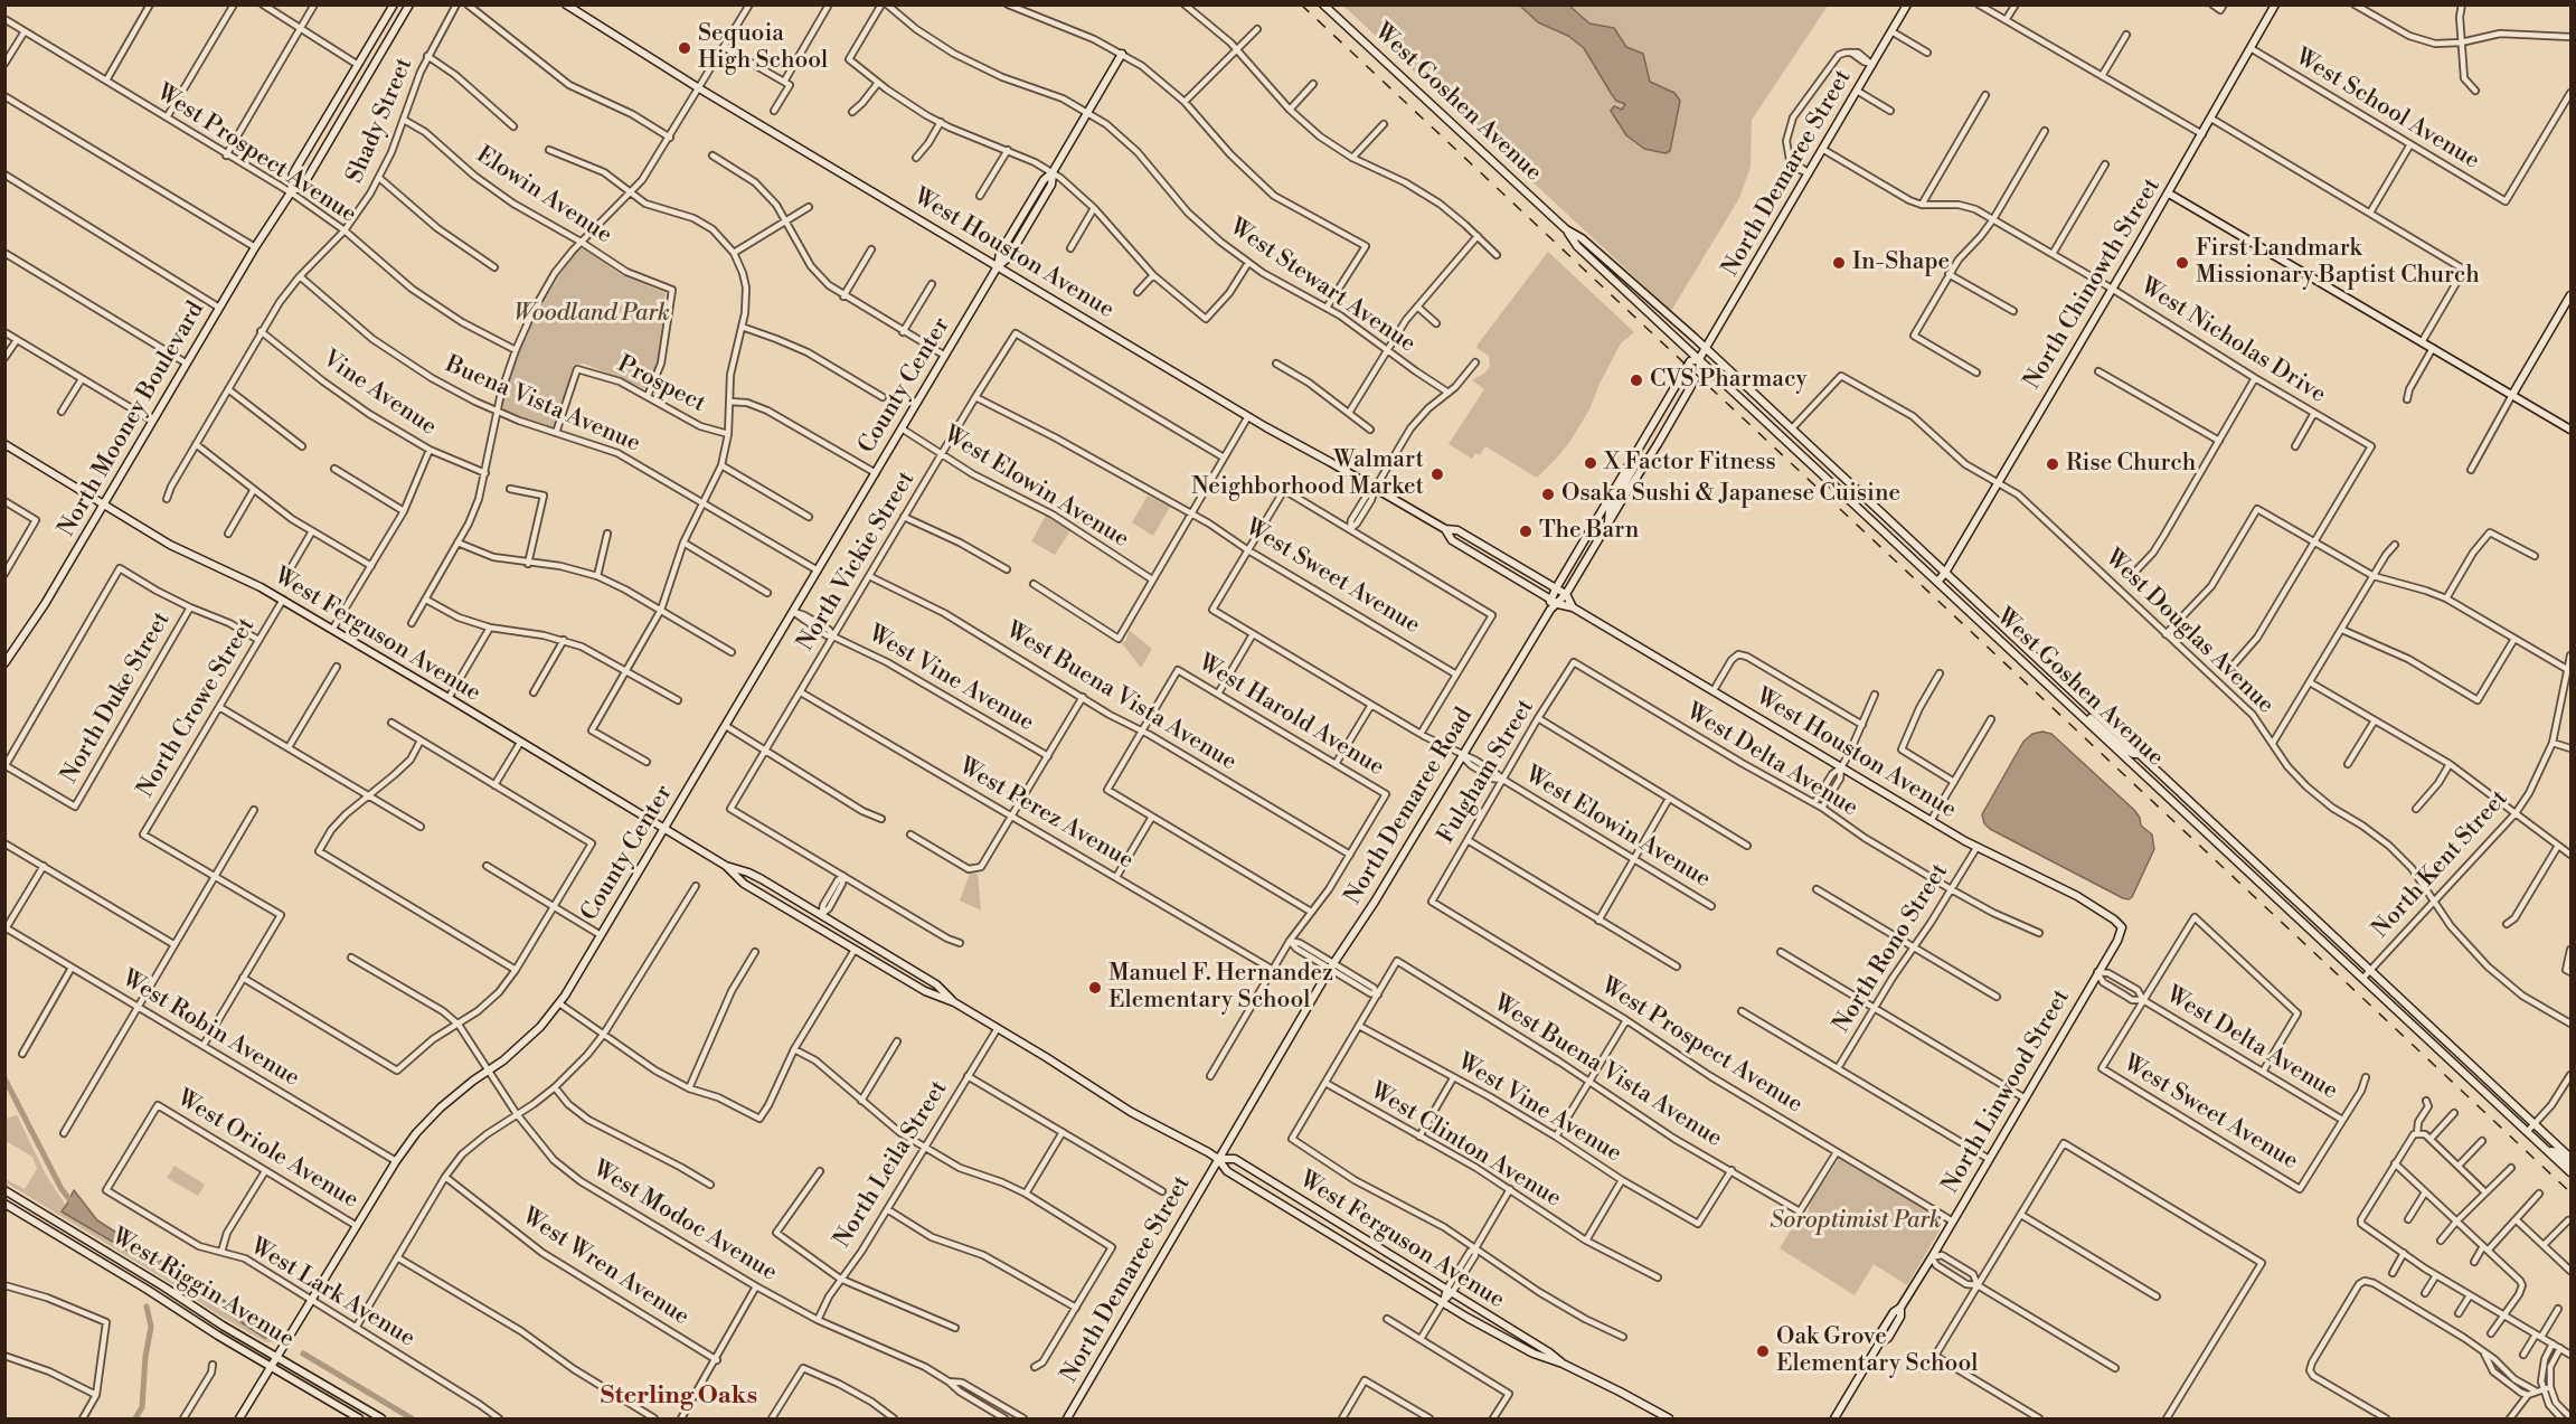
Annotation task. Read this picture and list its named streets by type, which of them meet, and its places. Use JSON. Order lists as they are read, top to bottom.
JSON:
{
  "streets": {
    "street": [
      "West Goshen Avenue",
      "West School Avenue",
      "Shady Street",
      "West Prospect Avenue",
      "North Demaree Street",
      "Elowin Avenue",
      "West Houston Avenue",
      "North Chinowth Street",
      "West Stewart Avenue",
      "West Nicholas Drive",
      "Prospect",
      "County Center",
      "Vine Avenue",
      "Buena Vista Avenue",
      "North Mooney Boulevard",
      "West Elowin Avenue",
      "North Vickie Street",
      "West Sweet Avenue",
      "West Douglas Avenue",
      "West Ferguson Avenue",
      "West Vine Avenue",
      "West Buena Vista Avenue",
      "North Duke Street",
      "North Crowe Street",
      "West Harold Avenue",
      "West Delta Avenue",
      "Fulgham Street",
      "North Demaree Road",
      "West Perez Avenue",
      "North Kent Street",
      "North Rono Street",
      "West Robin Avenue",
      "North Linwood Street",
      "West Clinton Avenue",
      "West Oriole Avenue",
      "North Leila Street",
      "West Modoc Avenue",
      "West Wren Avenue",
      "West Riggin Avenue",
      "West Lark Avenue"
    ]
  },
  "crossings": [
    ["West Goshen Avenue", "North Demaree Street"],
    ["West Goshen Avenue", "North Chinowth Street"],
    ["West Goshen Avenue", "West Douglas Avenue"],
    ["West Goshen Avenue", "North Kent Street"],
    ["West School Avenue", "North Chinowth Street"],
    ["Shady Street", "West Prospect Avenue"],
    ["Shady Street", "Elowin Avenue"],
    ["Shady Street", "Vine Avenue"],
    ["Shady Street", "Buena Vista Avenue"],
    ["West Prospect Avenue", "North Mooney Boulevard"],
    ["West Prospect Avenue", "West Buena Vista Avenue"],
    ["West Prospect Avenue", "Fulgham Street"],
    ["West Prospect Avenue", "North Linwood Street"],
    ["North Demaree Street", "West Houston Avenue"],
    ["North Demaree Street", "West Nicholas Drive"],
    ["North Demaree Street", "West Ferguson Avenue"],
    ["North Demaree Street", "North Demaree Road"],
    ["Elowin Avenue", "Prospect"],
    ["West Houston Avenue", "County Center"],
    ["West Houston Avenue", "North Demaree Road"],
    ["West Houston Avenue", "North Rono Street"],
    ["West Houston Avenue", "North Linwood Street"],
    ["North Chinowth Street", "West Nicholas Drive"],
    ["North Chinowth Street", "West Douglas Avenue"],
    ["West Stewart Avenue", "County Center"],
    ["Prospect", "Buena Vista Avenue"],
    ["County Center", "Buena Vista Avenue"],
    ["County Center", "West Elowin Avenue"],
    ["County Center", "West Ferguson Avenue"],
    ["County Center", "West Vine Avenue"],
    ["County Center", "West Robin Avenue"],
    ["County Center", "West Oriole Avenue"],
    ["County Center", "West Modoc Avenue"],
    ["County Center", "West Riggin Avenue"],
    ["County Center", "West Lark Avenue"],
    ["North Mooney Boulevard", "West Ferguson Avenue"],
    ["West Elowin Avenue", "North Vickie Street"],
    ["West Elowin Avenue", "West Sweet Avenue"],
    ["West Elowin Avenue", "Fulgham Street"],
    ["West Elowin Avenue", "North Demaree Road"],
    ["North Vickie Street", "West Sweet Avenue"],
    ["North Vickie Street", "West Vine Avenue"],
    ["North Vickie Street", "West Buena Vista Avenue"],
    ["North Vickie Street", "West Perez Avenue"],
    ["West Sweet Avenue", "West Delta Avenue"],
    ["West Douglas Avenue", "North Kent Street"],
    ["West Ferguson Avenue", "North Crowe Street"],
    ["West Ferguson Avenue", "North Demaree Road"],
    ["West Ferguson Avenue", "North Leila Street"],
    ["West Vine Avenue", "West Buena Vista Avenue"],
    ["West Buena Vista Avenue", "West Harold Avenue"],
    ["West Delta Avenue", "Fulgham Street"],
    ["West Delta Avenue", "North Rono Street"],
    ["West Delta Avenue", "North Linwood Street"],
    ["West Oriole Avenue", "West Lark Avenue"],
    ["North Leila Street", "West Modoc Avenue"]
  ],
  "districts": ["Sterling Oaks"],
  "parks": ["Woodland Park", "Soroptimist Park"],
  "places": [
    "Sequoia High School",
    "In-Shape",
    "First Landmark Missionary Baptist Church",
    "CVS Pharmacy",
    "X Factor Fitness",
    "Rise Church",
    "Walmart Neighborhood Market",
    "Osaka Sushi & Japanese Cuisine",
    "The Barn",
    "Manuel F. Hernandez Elementary School",
    "Oak Grove Elementary School"
  ]
}
